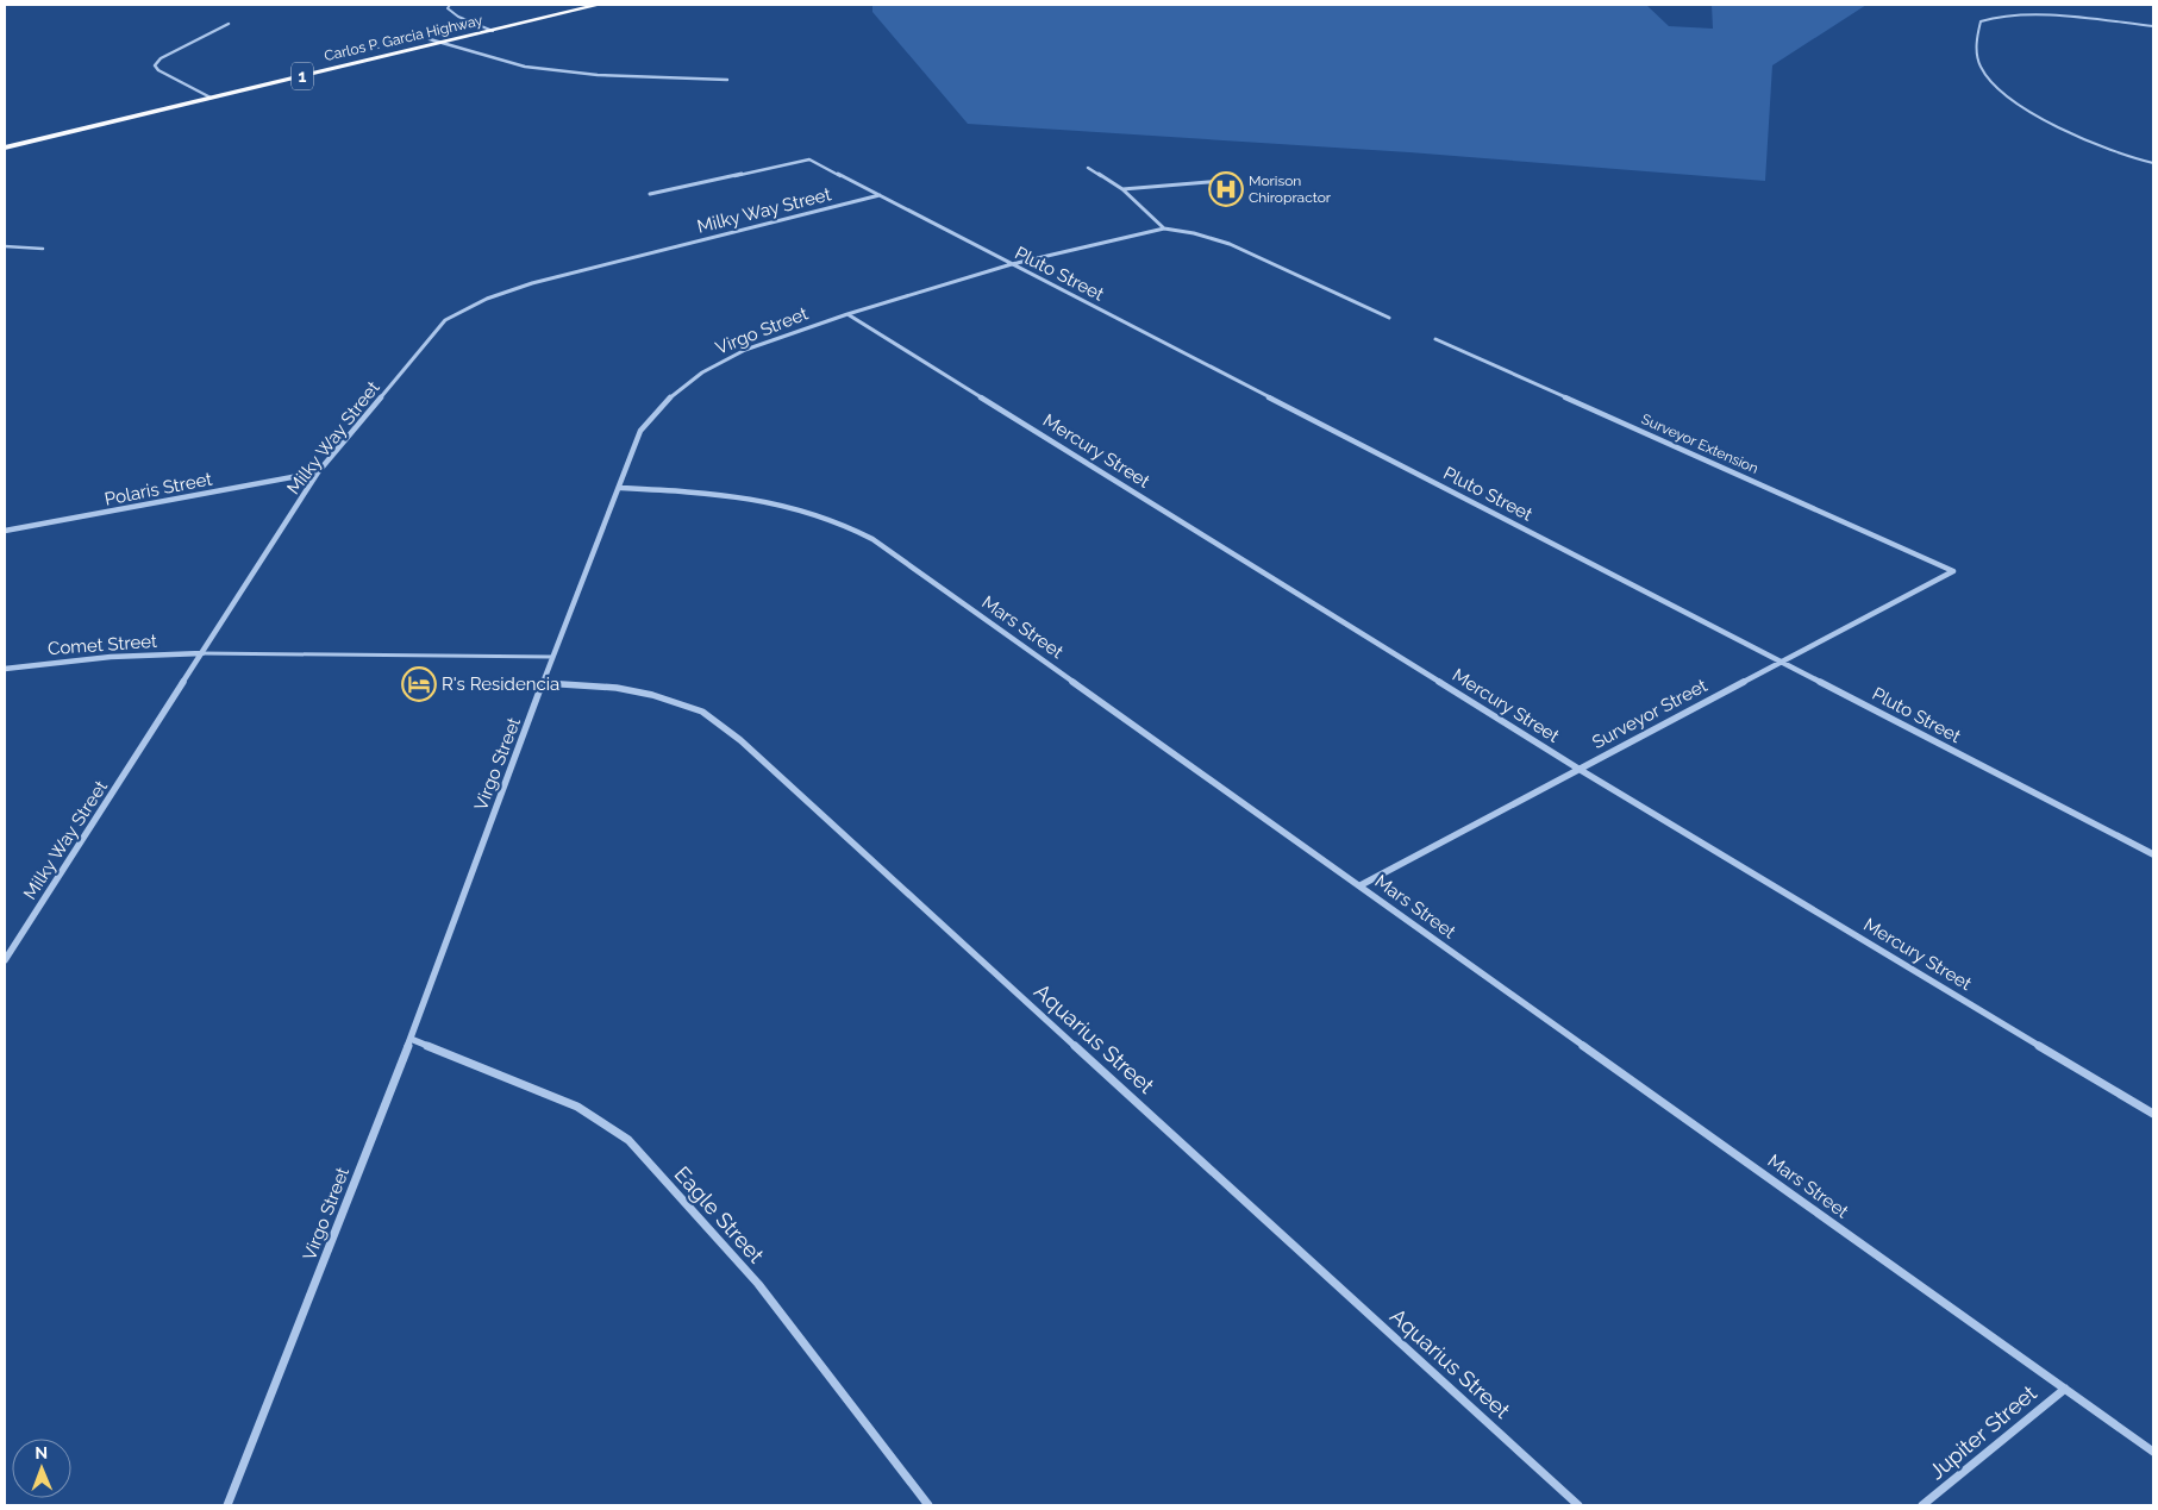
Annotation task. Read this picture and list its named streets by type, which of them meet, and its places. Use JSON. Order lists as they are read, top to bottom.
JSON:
{
  "streets": {
    "highway": ["Carlos P. Garcia Highway", "1"],
    "street": [
      "Milky Way Street",
      "Pluto Street",
      "Virgo Street",
      "Surveyor Extension",
      "Mercury Street",
      "Polaris Street",
      "Mars Street",
      "Comet Street",
      "Surveyor Street",
      "Aquarius Street",
      "Eagle Street",
      "Jupiter Street"
    ]
  },
  "crossings": [
    ["Milky Way Street", "Pluto Street"],
    ["Milky Way Street", "Polaris Street"],
    ["Milky Way Street", "Comet Street"],
    ["Pluto Street", "Virgo Street"],
    ["Pluto Street", "Surveyor Street"],
    ["Virgo Street", "Mercury Street"],
    ["Virgo Street", "Mars Street"],
    ["Virgo Street", "Aquarius Street"],
    ["Virgo Street", "Eagle Street"],
    ["Surveyor Extension", "Surveyor Street"],
    ["Mercury Street", "Surveyor Street"],
    ["Mars Street", "Surveyor Street"],
    ["Mars Street", "Jupiter Street"]
  ],
  "places": {
    "hospital": ["Morison Chiropractor"],
    "hotel": ["R's Residencia"]
  },
  "north": "top"
}
